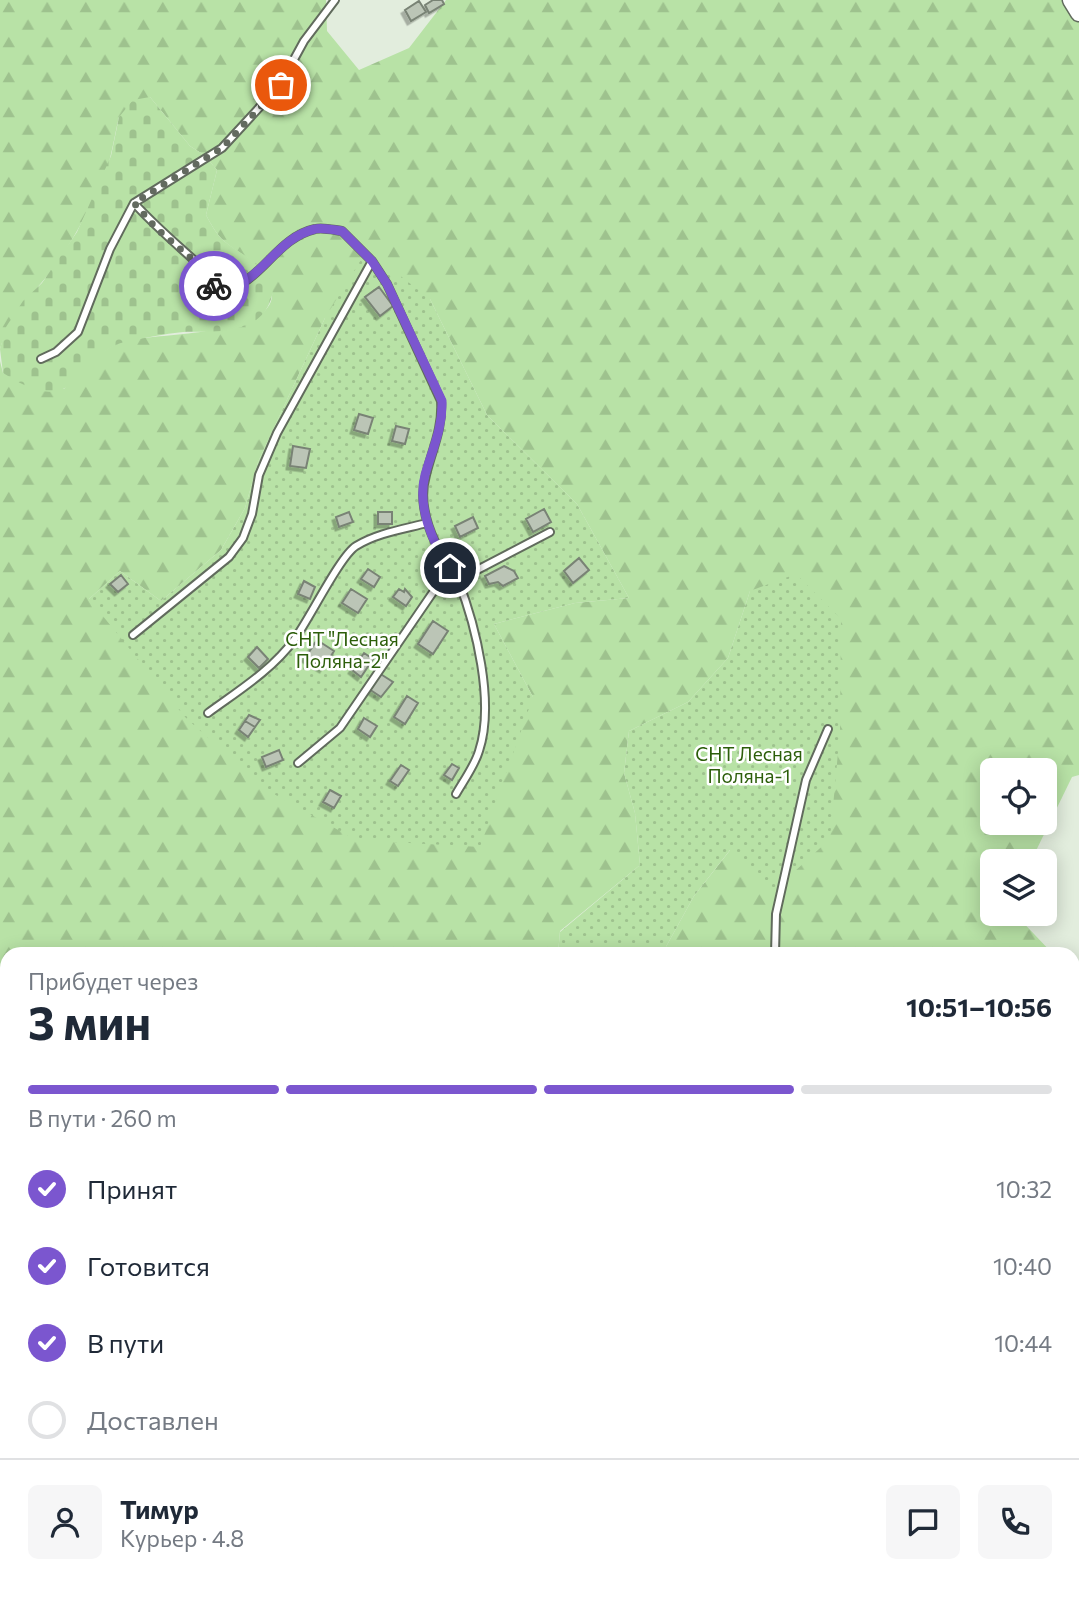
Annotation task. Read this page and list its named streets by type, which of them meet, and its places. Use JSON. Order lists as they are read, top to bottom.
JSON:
{
  "parks": ["СНТ \"Лесная Поляна-2\"", "СНТ Лесная Поляна-1"],
  "page": {
    "heading": ["3 мин", "Прибудет через", "10:51–10:56"],
    "panel": ["Тимур", "Курьер · 4.8"],
    "bar": "В пути · 260 m",
    "list": [
      ["Принят", "10:32"],
      ["Готовится", "10:40"],
      ["В пути", "10:44"],
      "Доставлен"
    ]
  }
}
